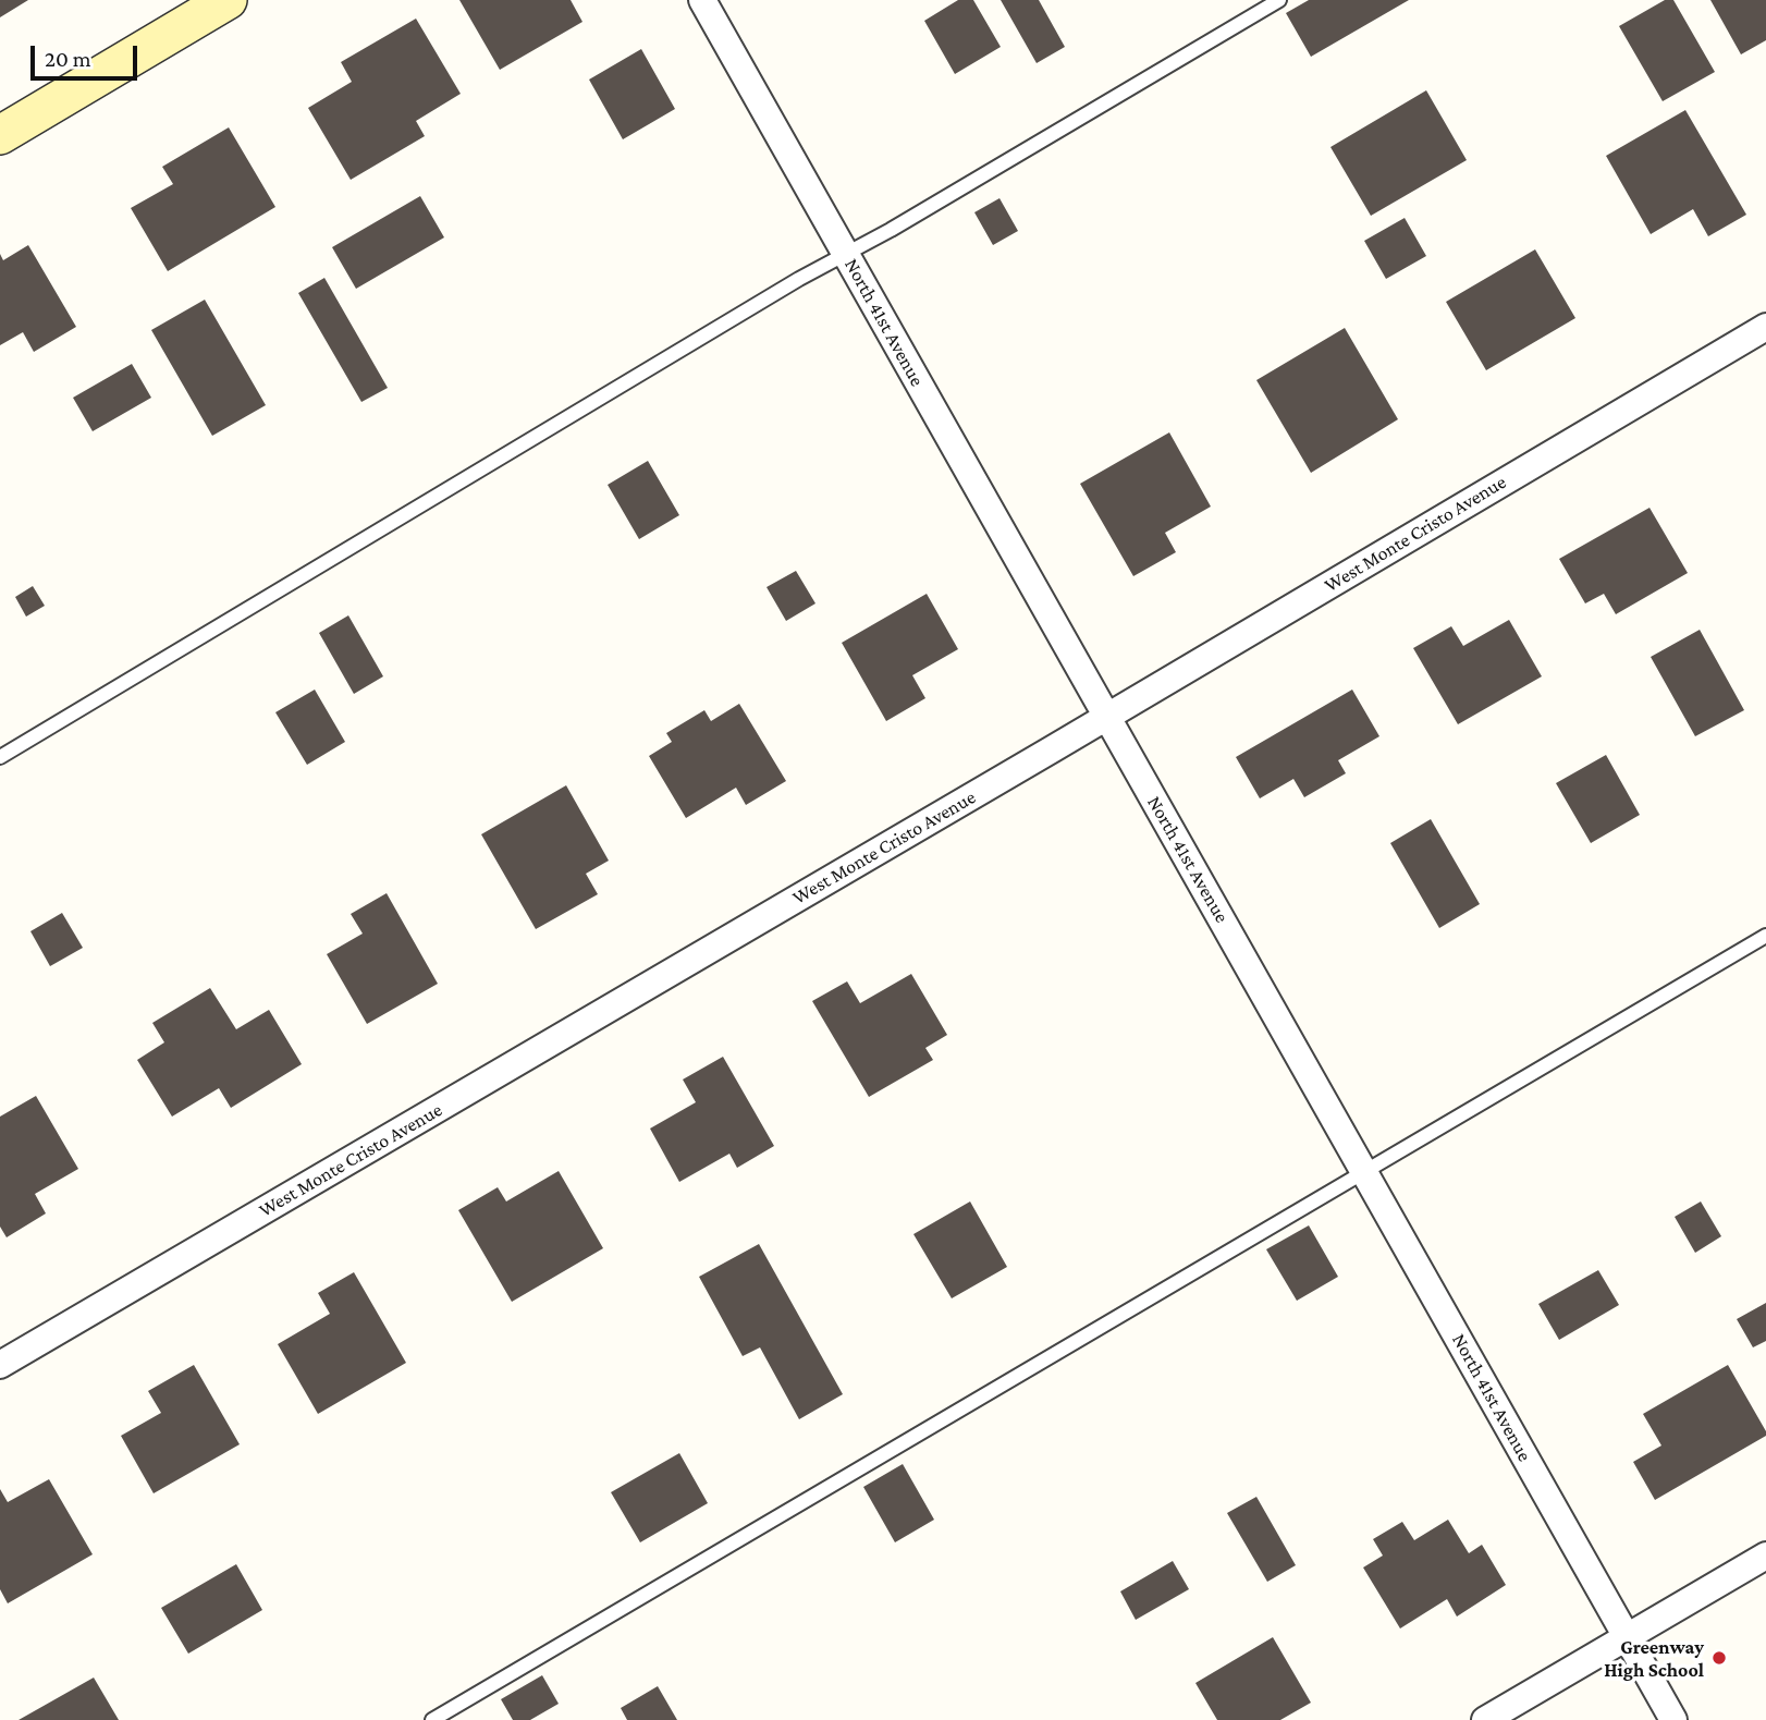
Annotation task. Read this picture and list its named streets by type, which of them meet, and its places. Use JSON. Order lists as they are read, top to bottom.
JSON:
{
  "streets": {
    "street": ["North 41st Avenue", "West Monte Cristo Avenue"]
  },
  "crossings": [
    ["North 41st Avenue", "West Monte Cristo Avenue"]
  ],
  "places": ["Greenway High School"],
  "scale_bar": "20 m"
}
